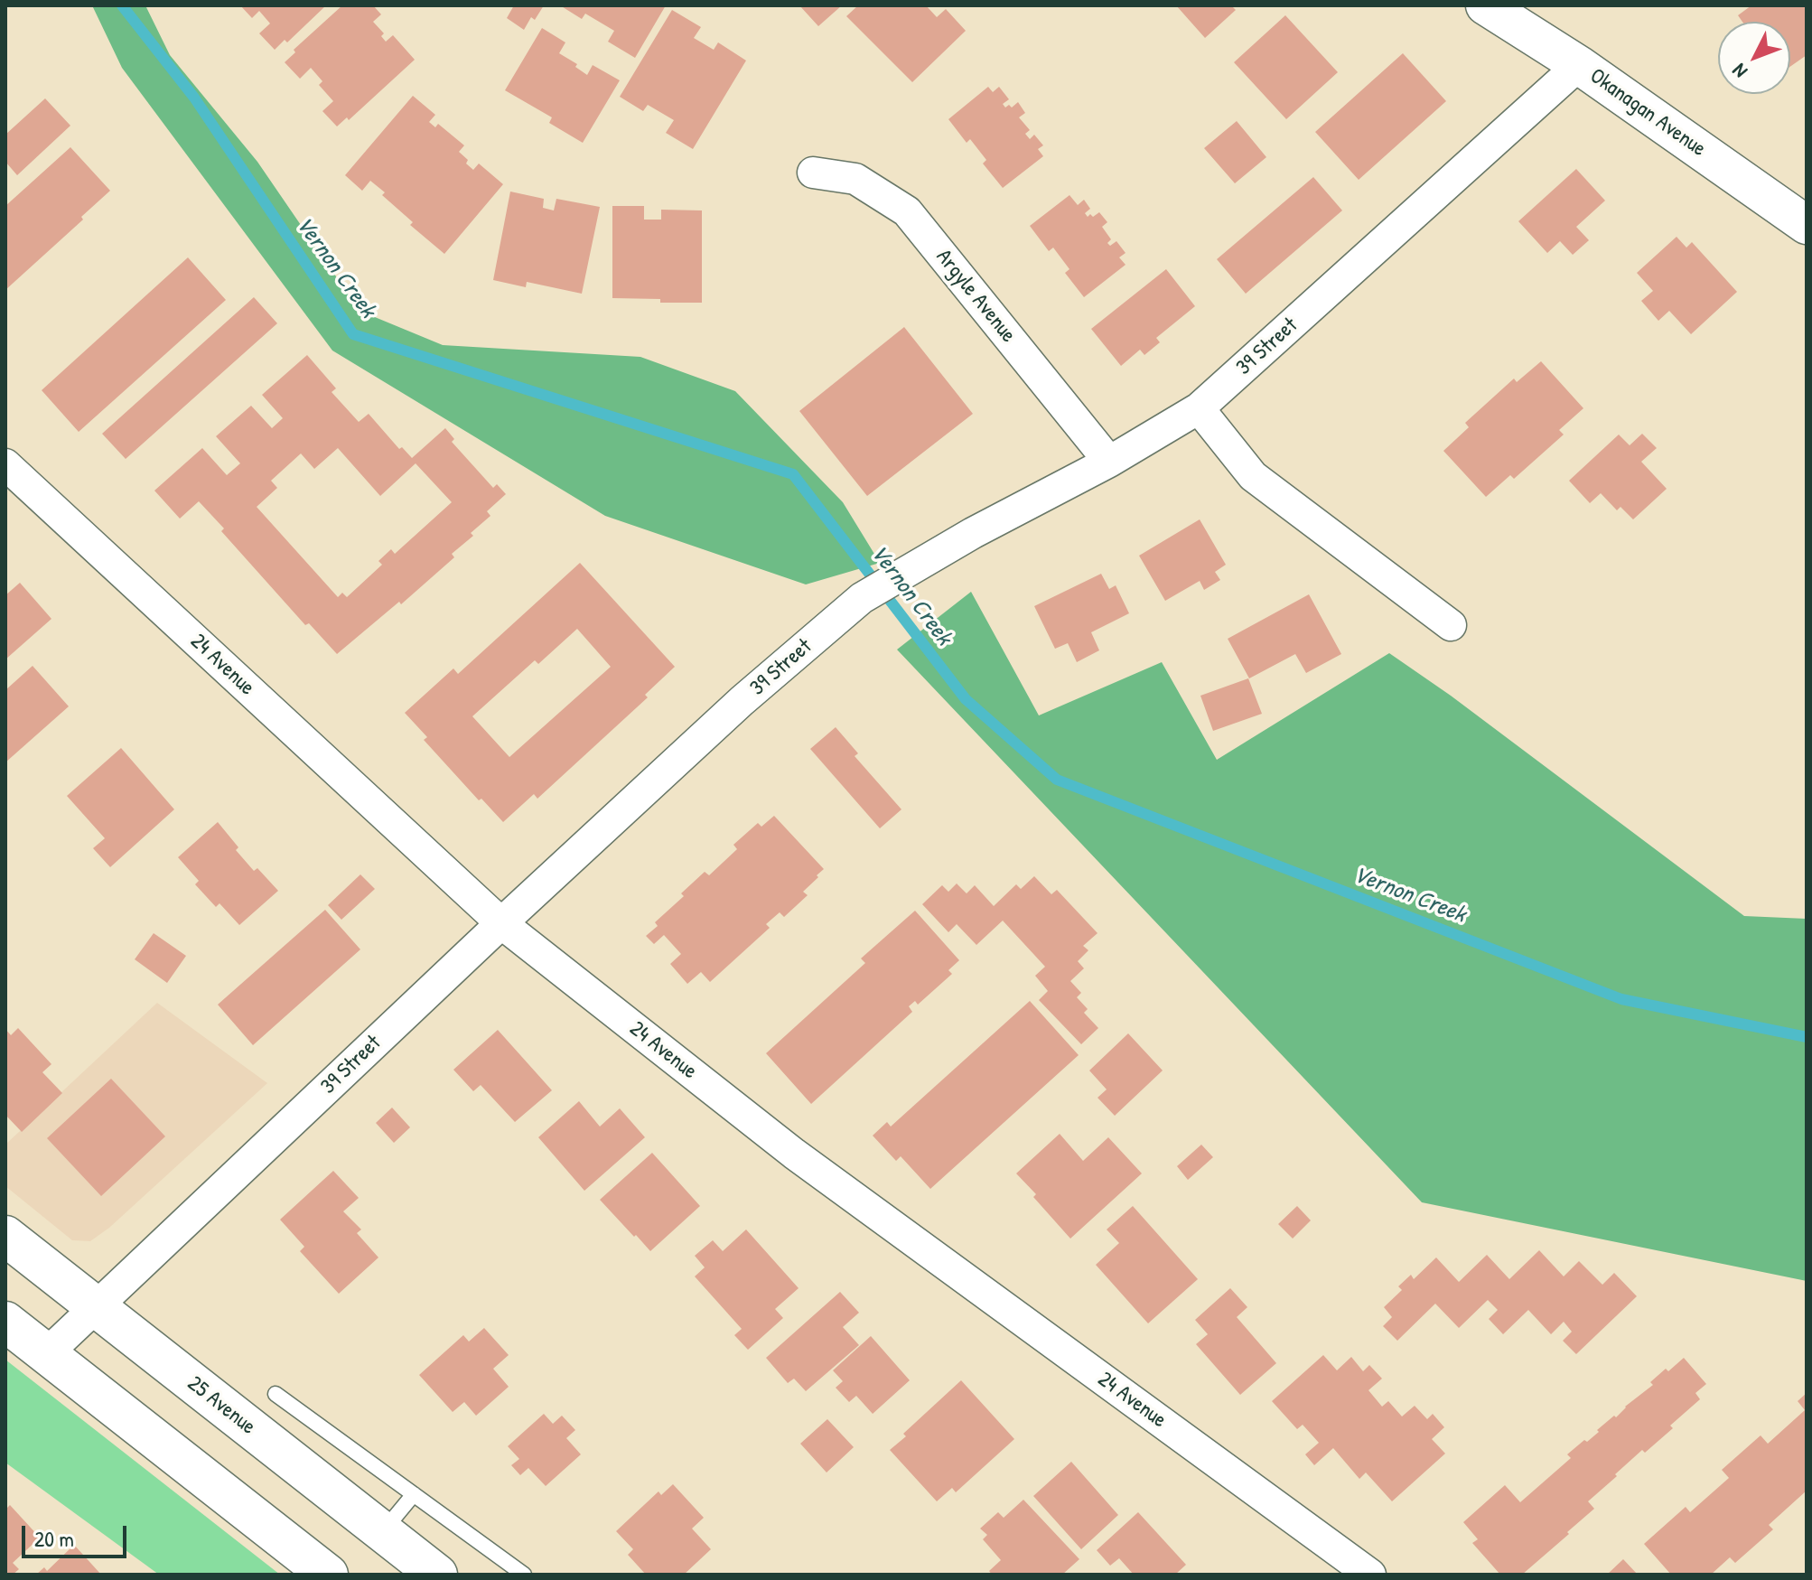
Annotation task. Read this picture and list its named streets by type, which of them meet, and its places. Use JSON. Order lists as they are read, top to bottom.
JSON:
{
  "streets": {
    "main road": ["25 Avenue"],
    "street": [
      "Okanagan Avenue",
      "Argyle Avenue",
      "39 Street",
      "24 Avenue"
    ]
  },
  "crossings": [
    ["Okanagan Avenue", "39 Street"],
    ["Argyle Avenue", "39 Street"],
    ["39 Street", "24 Avenue"],
    ["39 Street", "25 Avenue"]
  ],
  "water": ["Vernon Creek"],
  "scale_bar": "20 m",
  "north": "bottom left"
}
